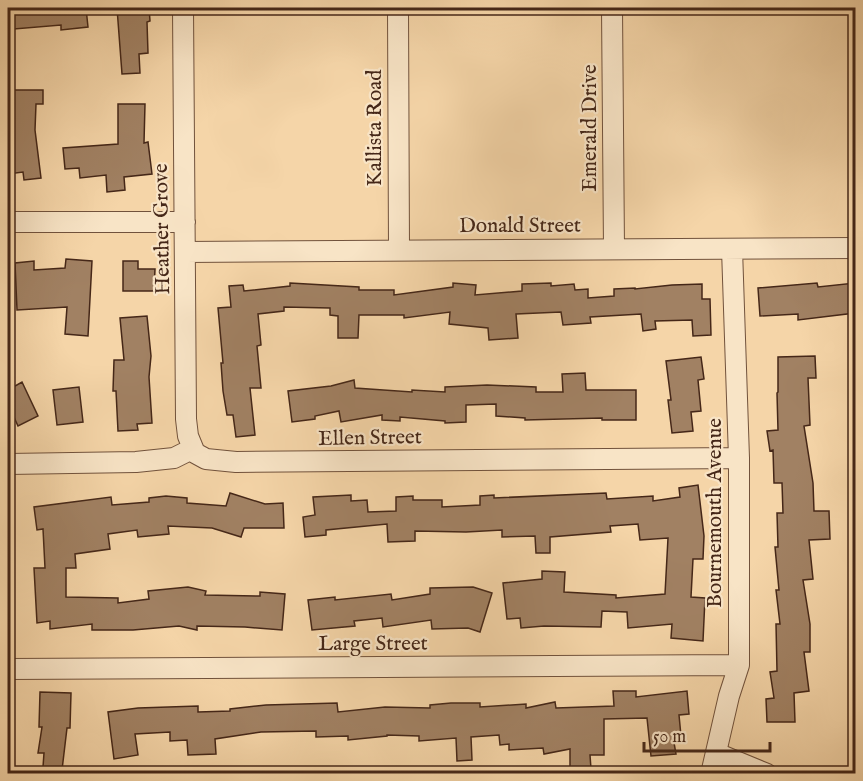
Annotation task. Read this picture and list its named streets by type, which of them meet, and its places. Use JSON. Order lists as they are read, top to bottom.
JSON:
{
  "streets": {
    "street": [
      "Kallista Road",
      "Emerald Drive",
      "Donald Street",
      "Heather Grove",
      "Ellen Street",
      "Bournemouth Avenue",
      "Large Street"
    ]
  },
  "crossings": [
    ["Kallista Road", "Donald Street"],
    ["Emerald Drive", "Donald Street"],
    ["Donald Street", "Heather Grove"],
    ["Donald Street", "Bournemouth Avenue"],
    ["Heather Grove", "Ellen Street"],
    ["Ellen Street", "Bournemouth Avenue"],
    ["Bournemouth Avenue", "Large Street"]
  ],
  "scale_bar": "50 m"
}
